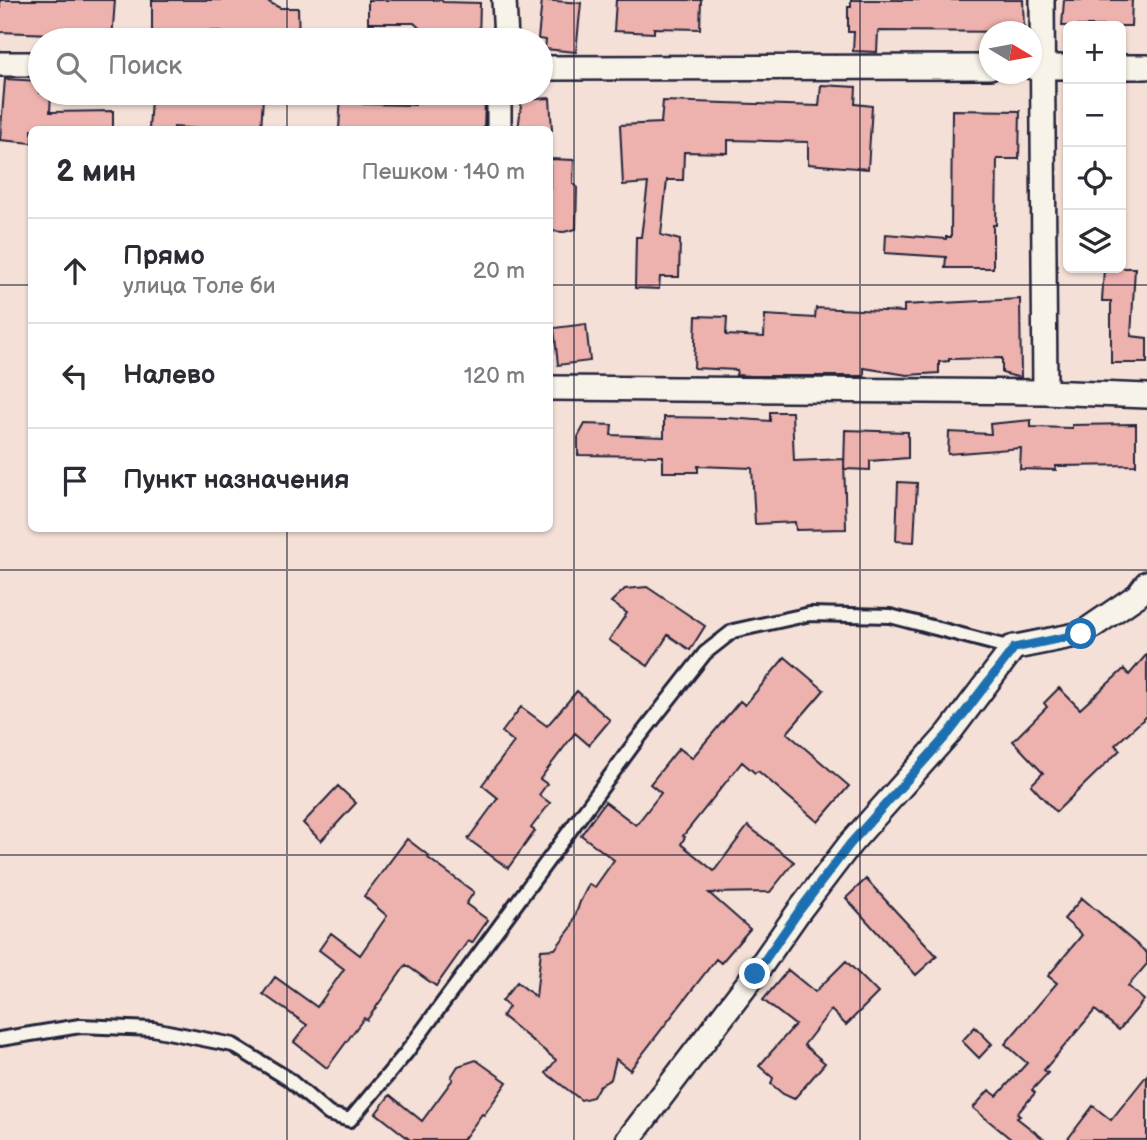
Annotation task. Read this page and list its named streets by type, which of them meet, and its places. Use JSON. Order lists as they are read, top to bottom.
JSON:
{
  "north": "right",
  "page": {
    "map_buttons": ["+", "−"],
    "search": "Поиск",
    "heading": ["2 мин", "Пешком · 140 m"],
    "list": [
      ["Прямо", "улица Толе би", "20 m"],
      ["Налево", "120 m"],
      "Пункт назначения"
    ]
  }
}
